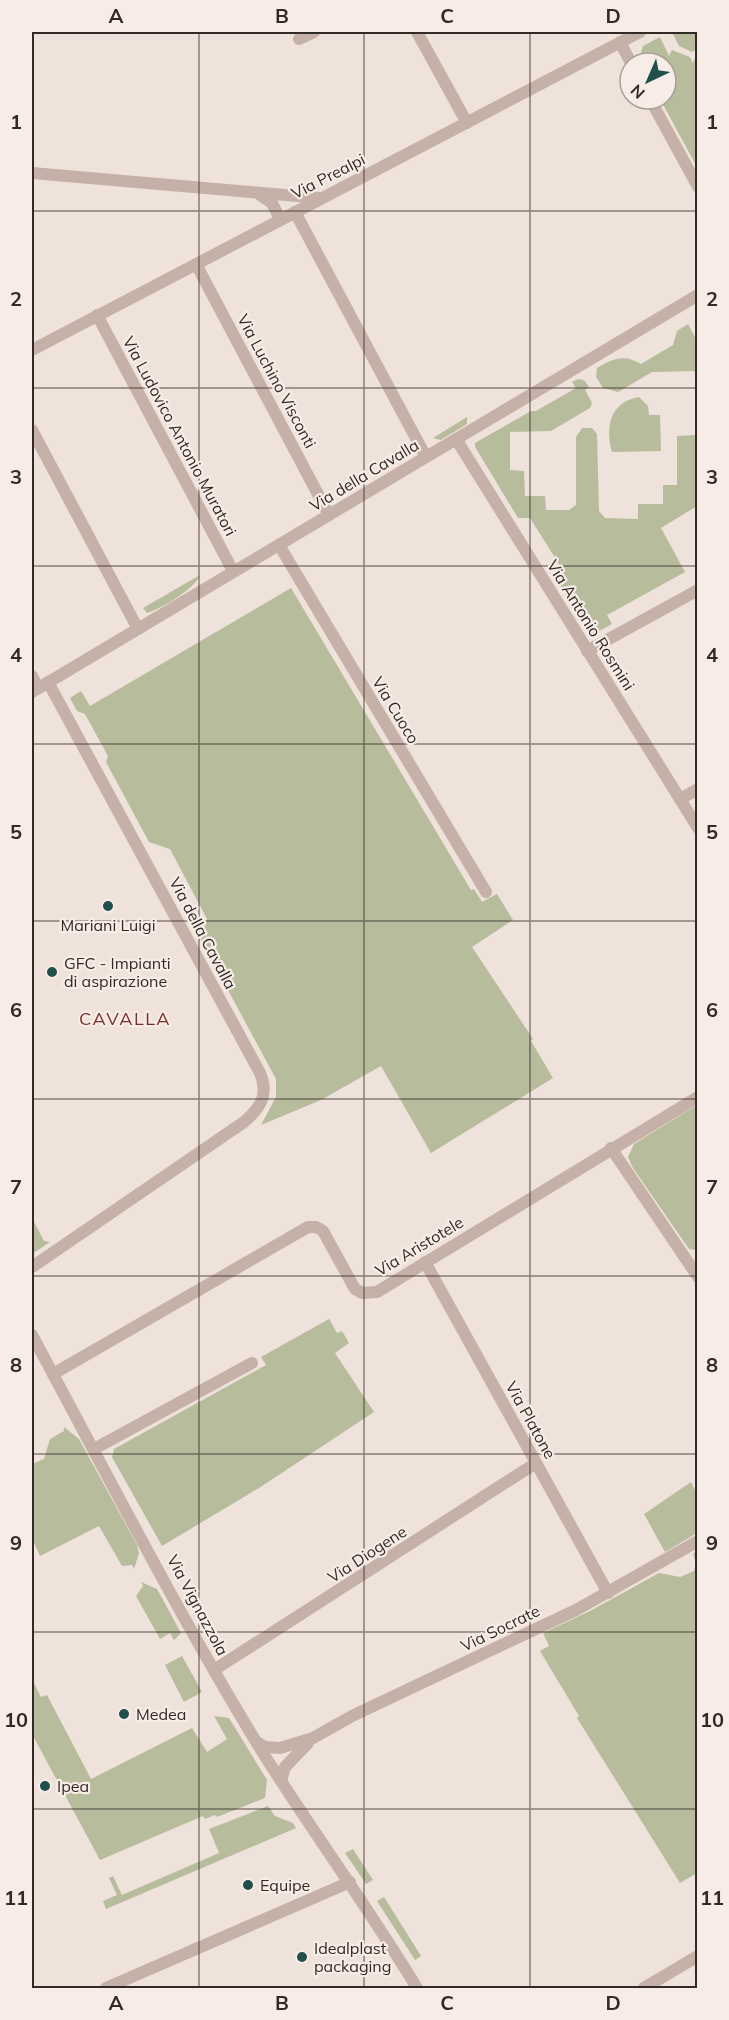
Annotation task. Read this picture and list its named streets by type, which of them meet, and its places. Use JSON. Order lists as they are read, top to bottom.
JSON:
{
  "streets": {
    "street": [
      "Via Prealpi",
      "Via Luchino Visconti",
      "Via Ludovico Antonio Muratori",
      "Via della Cavalla",
      "Via Antonio Rosmini",
      "Via Cuoco",
      "Via Aristotele",
      "Via Platone",
      "Via Diogene",
      "Via Vignazzola",
      "Via Socrate"
    ]
  },
  "crossings": [
    ["Via Prealpi", "Via Luchino Visconti"],
    ["Via Prealpi", "Via Ludovico Antonio Muratori"],
    ["Via Luchino Visconti", "Via della Cavalla"],
    ["Via Ludovico Antonio Muratori", "Via della Cavalla"],
    ["Via della Cavalla", "Via Antonio Rosmini"],
    ["Via della Cavalla", "Via Cuoco"],
    ["Via Aristotele", "Via Platone"],
    ["Via Aristotele", "Via Vignazzola"],
    ["Via Platone", "Via Diogene"],
    ["Via Platone", "Via Socrate"],
    ["Via Diogene", "Via Vignazzola"],
    ["Via Vignazzola", "Via Socrate"]
  ],
  "districts": ["CAVALLA"],
  "places": [
    "Mariani Luigi",
    "GFC - Impianti di aspirazione",
    "Medea",
    "Ipea",
    "Equipe",
    "Idealplast packaging"
  ],
  "north": "bottom left",
  "grid": {
    "columns": [
      "A",
      "B",
      "C",
      "D"
    ],
    "rows": [
      "1",
      "2",
      "3",
      "4",
      "5",
      "6",
      "7",
      "8",
      "9",
      "10",
      "11"
    ]
  }
}
